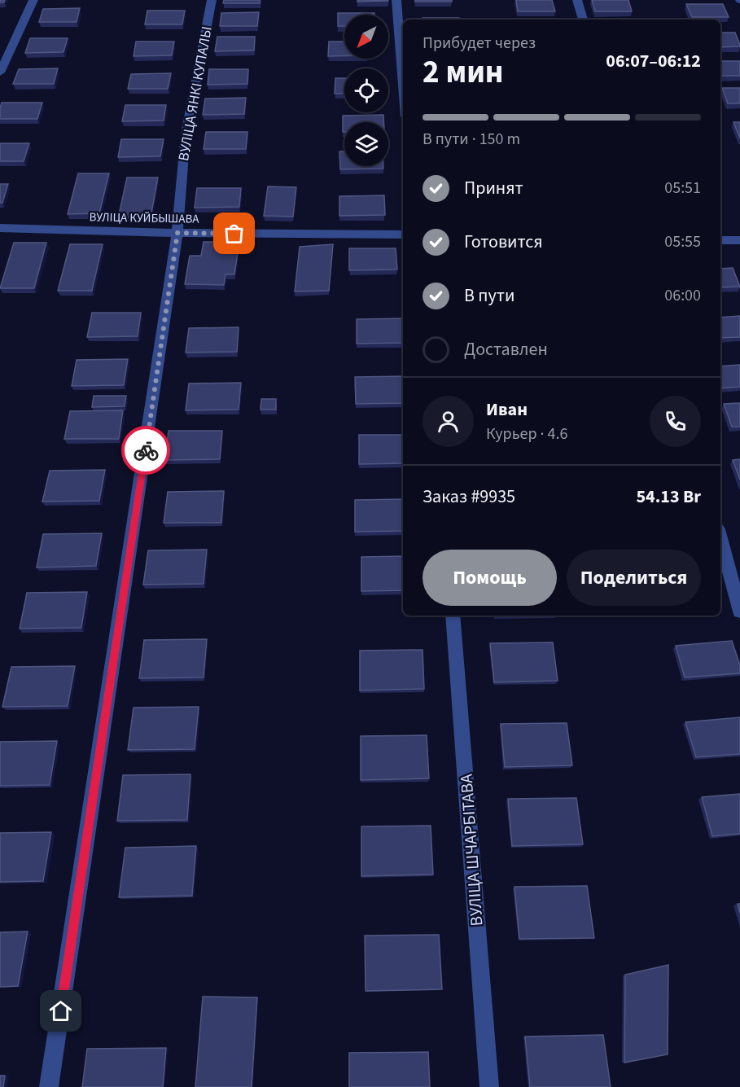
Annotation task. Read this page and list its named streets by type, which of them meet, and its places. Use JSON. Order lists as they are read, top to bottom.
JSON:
{
  "streets": {
    "street": ["ВУЛІЦА ЯНКІ КУПАЛЫ", "ВУЛІЦА КУЙБЫШАВА", "ВУЛІЦА ШЧАРБІТАВА"]
  },
  "crossings": [
    ["ВУЛІЦА ЯНКІ КУПАЛЫ", "ВУЛІЦА КУЙБЫШАВА"]
  ],
  "north": "bottom left",
  "page": {
    "heading": ["2 мин", "Прибудет через", "06:07–06:12"],
    "panel": [
      "Иван",
      "Курьер · 4.6",
      "Заказ #9935",
      "54.13 Br"
    ],
    "bar": "В пути · 150 m",
    "list": [
      ["Принят", "05:51"],
      ["Готовится", "05:55"],
      ["В пути", "06:00"],
      "Доставлен"
    ],
    "buttons": ["Помощь", "Поделиться"]
  }
}
